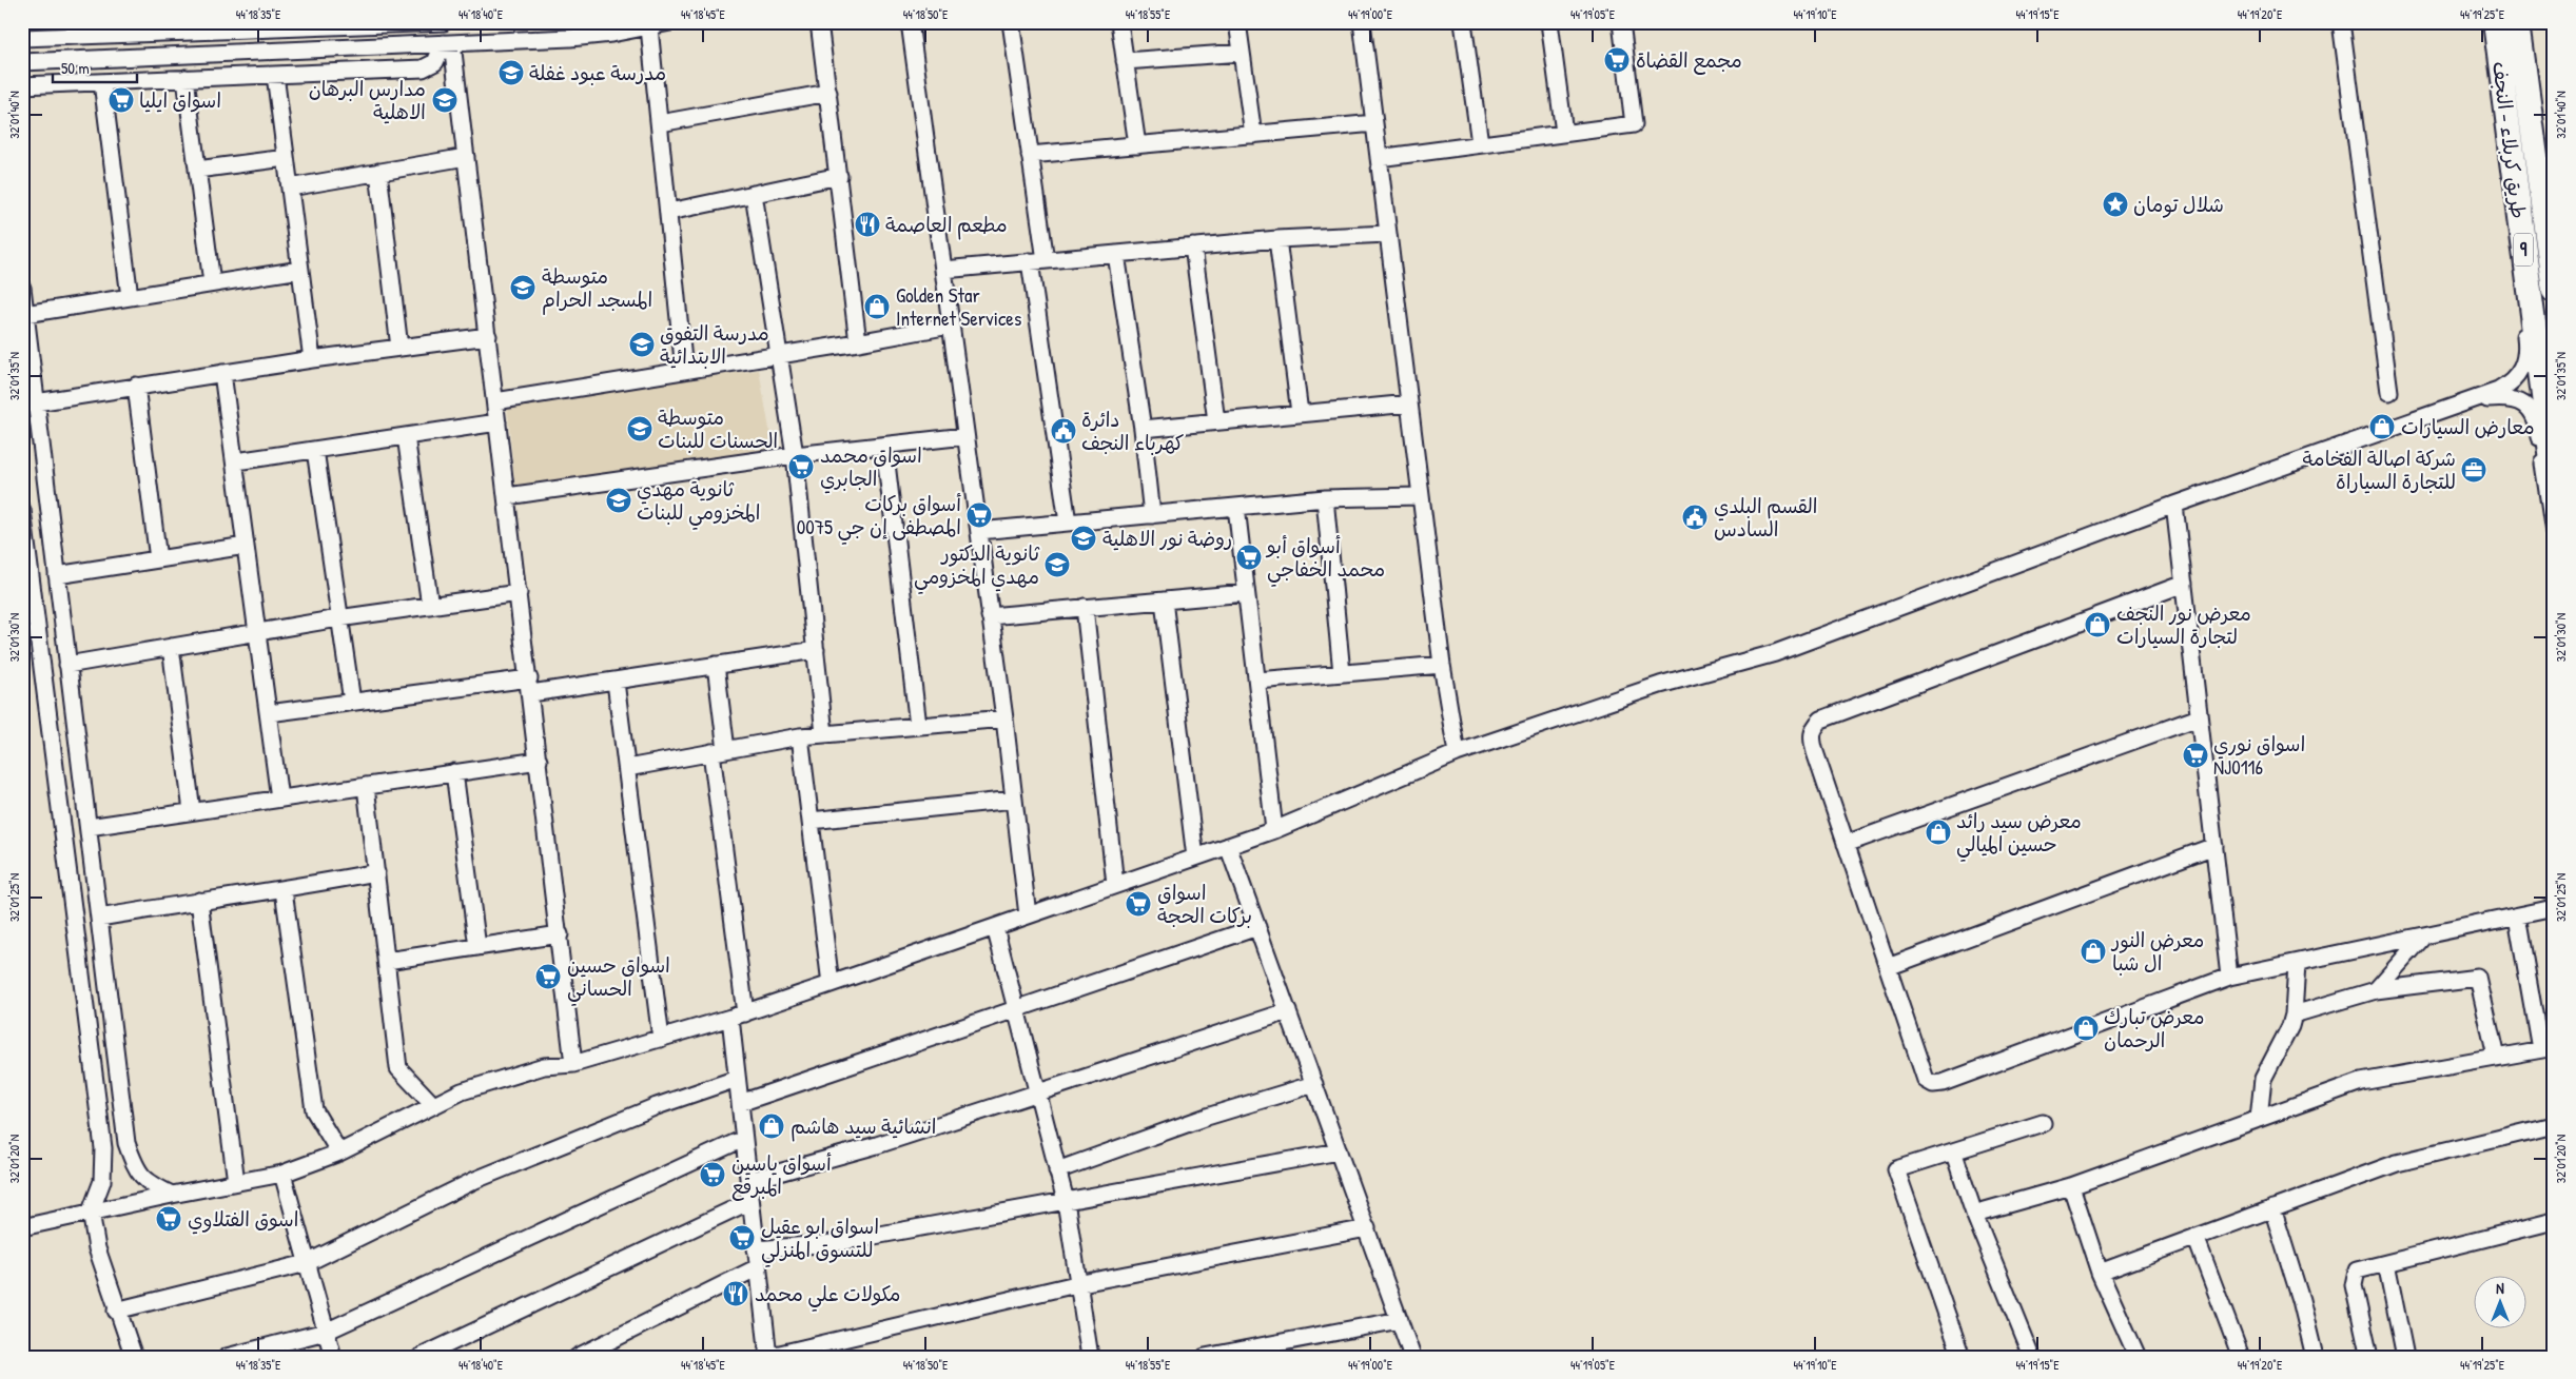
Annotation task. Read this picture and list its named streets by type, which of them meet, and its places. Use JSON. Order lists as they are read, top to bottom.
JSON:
{
  "streets": {
    "highway": ["طريق کربلاء - النجف", "9"]
  },
  "places": {
    "supermarket": [
      "مجمع القضاة",
      "اسواق ايليا",
      "اسواق محمد الجابري",
      "أسواق بركات المصطفی إن جي 0075",
      "أسواق أبو محمد الخفاجي",
      "اسواق نوري NJ0116",
      "اسواق بركات الحجة",
      "اسواق حسين الحساني",
      "أسواق ياسين المبرقع",
      "اسوق الفتلاوي",
      "اسواق ابو عقيل للتسوق المنزلي"
    ],
    "school or university": [
      "مدرسة عبود غفلة",
      "مدارس البرهان الاهلية",
      "متوسطة المسجد الحرام",
      "مدرسة التفوق الابتدائية",
      "متوسطة الحسنات للبنات",
      "ثانوية مهدي المخزومي للبنات",
      "روضة نور الاهلية",
      "ثانوية الدكتور مهدي المخزومي"
    ],
    "place": ["شلال تومان"],
    "restaurant": ["مطعم العاصمة", "مكولات علي محمد"],
    "shop": [
      "Golden Star Internet Services",
      "معارض السيارات",
      "معرض نور النجف لتجارة السيارات",
      "معرض سيد رائد حسين الميالي",
      "معرض النور ال شبا",
      "معرض تبارك الرحمان",
      "انشائية سيد هاشم"
    ],
    "public building": ["دائرة كهرباء النجف", "القسم البلدي السادس"],
    "office": ["شركة اصالة الفخامة للتجارة السياراة"]
  },
  "scale_bar": "50 m",
  "north": "top",
  "coordinates": [
    "44°18'35\"E",
    "44°18'40\"E",
    "44°18'45\"E",
    "44°18'50\"E",
    "44°18'55\"E",
    "44°19'00\"E",
    "44°19'05\"E",
    "44°19'10\"E",
    "44°19'15\"E",
    "44°19'20\"E",
    "44°19'25\"E",
    "32°01'40\"N",
    "32°01'35\"N",
    "32°01'30\"N",
    "32°01'25\"N",
    "32°01'20\"N"
  ]
}
